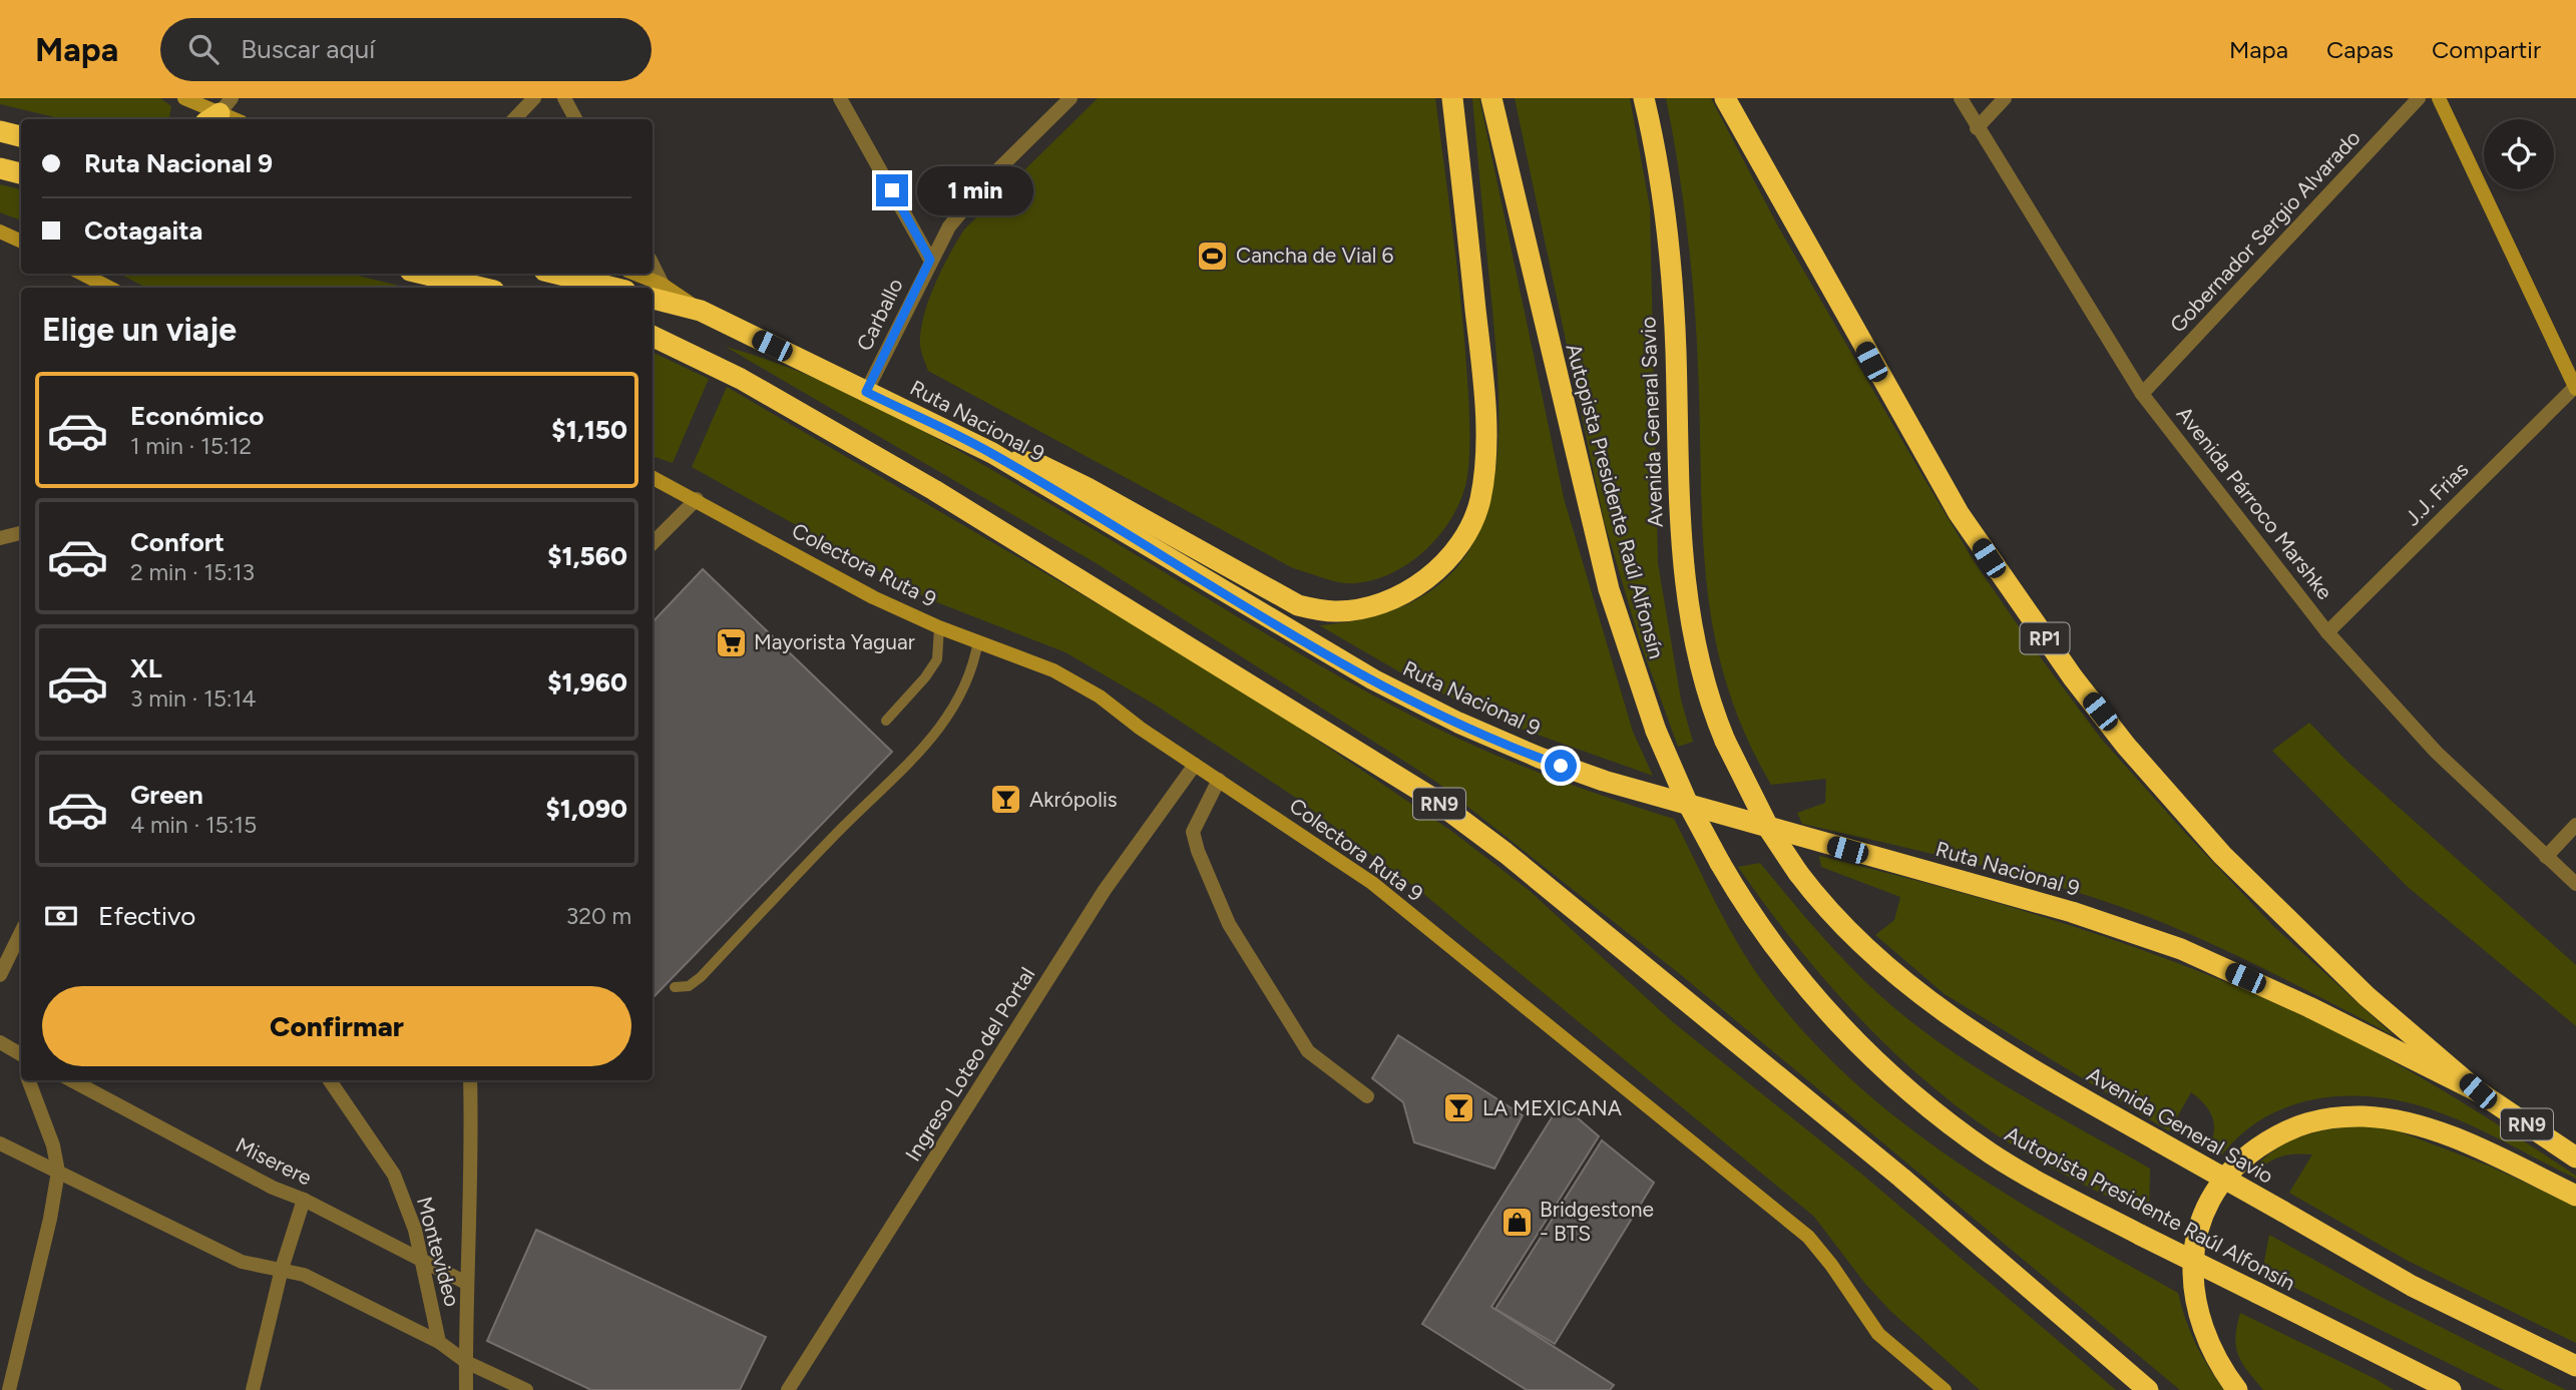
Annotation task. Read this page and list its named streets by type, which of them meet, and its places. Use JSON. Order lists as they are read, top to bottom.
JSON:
{
  "streets": {
    "highway": [
      "Ruta Nacional 9",
      "Avenida General Savio",
      "Autopista Presidente Raúl Alfonsín",
      "RP1",
      "RN9"
    ],
    "street": [
      "Gobernador Sergio Alvarado",
      "Carballo",
      "J.J. Frias",
      "Avenida Párroco Marshke",
      "Colectora Ruta 9",
      "Ingreso Loteo del Portal",
      "Miserere",
      "Montevideo"
    ]
  },
  "crossings": [
    ["Gobernador Sergio Alvarado", "Avenida Párroco Marshke"],
    ["Carballo", "Ruta Nacional 9"],
    ["Ruta Nacional 9", "RP1"],
    ["Ruta Nacional 9", "RN9"],
    ["J.J. Frias", "Avenida Párroco Marshke"],
    ["Colectora Ruta 9", "Ingreso Loteo del Portal"],
    ["RP1", "RN9"],
    ["Miserere", "Montevideo"]
  ],
  "places": {
    "sports": ["Cancha de Vial 6"],
    "supermarket": ["Mayorista Yaguar"],
    "bar": ["Akrópolis", "LA MEXICANA"],
    "shop": ["Bridgestone - BTS"]
  },
  "page": {
    "header": "Mapa",
    "search": "Buscar aquí",
    "nav": ["Mapa", "Capas", "Compartir"],
    "banner": ["Ruta Nacional 9", "Cotagaita"],
    "bubble": "1 min",
    "heading": "Elige un viaje",
    "list": [
      {
        "name": "Económico",
        "note": "1 min · 15:12",
        "value": "$1,150"
      },
      {
        "name": "Confort",
        "note": "2 min · 15:13",
        "value": "$1,560"
      },
      {
        "name": "XL",
        "note": "3 min · 15:14",
        "value": "$1,960"
      },
      {
        "name": "Green",
        "note": "4 min · 15:15",
        "value": "$1,090"
      }
    ],
    "pay": ["Efectivo", "320 m"],
    "buttons": "Confirmar"
  }
}
